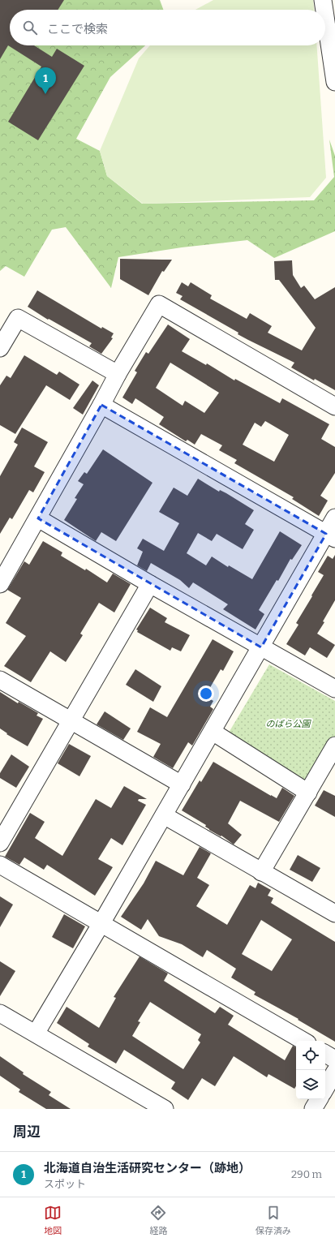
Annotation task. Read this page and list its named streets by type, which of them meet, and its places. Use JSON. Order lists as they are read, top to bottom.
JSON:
{
  "parks": ["のばら公園"],
  "page": {
    "search": "ここで検索",
    "pins": "1",
    "heading": "周辺",
    "list": [
      {
        "mark": "1",
        "name": "北海道自治生活研究センター（跡地）",
        "note": "スポット",
        "value": "290 m"
      }
    ],
    "nav": ["地図", "経路", "保存済み"]
  }
}
